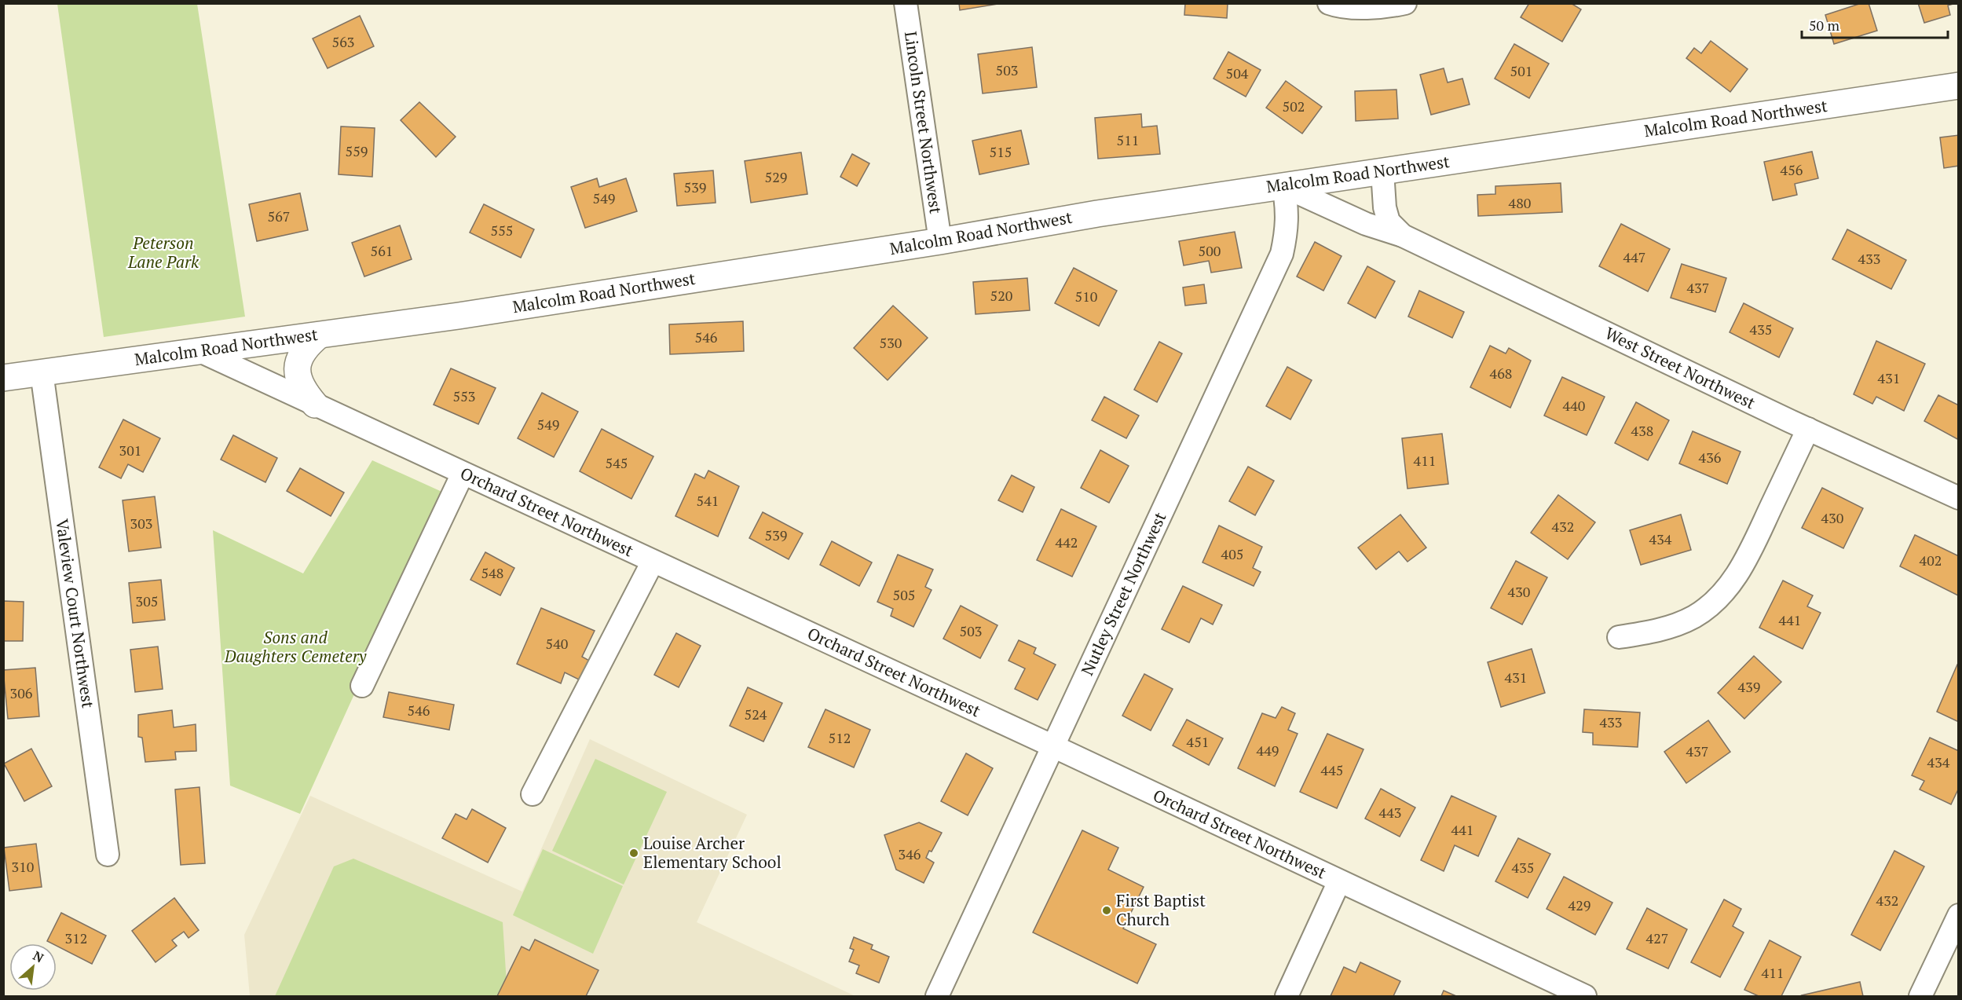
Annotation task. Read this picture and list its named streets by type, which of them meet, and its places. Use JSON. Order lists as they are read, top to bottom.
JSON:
{
  "streets": {
    "main road": ["Malcolm Road Northwest"],
    "street": [
      "Lincoln Street Northwest",
      "West Street Northwest",
      "Orchard Street Northwest",
      "Nutley Street Northwest",
      "Valeview Court Northwest"
    ]
  },
  "crossings": [
    ["Malcolm Road Northwest", "Lincoln Street Northwest"],
    ["Malcolm Road Northwest", "West Street Northwest"],
    ["Malcolm Road Northwest", "Orchard Street Northwest"],
    ["Malcolm Road Northwest", "Nutley Street Northwest"],
    ["Malcolm Road Northwest", "Valeview Court Northwest"],
    ["West Street Northwest", "Nutley Street Northwest"],
    ["Orchard Street Northwest", "Nutley Street Northwest"]
  ],
  "parks": ["Peterson Lane Park", "Sons and Daughters Cemetery"],
  "places": ["Louise Archer Elementary School", "First Baptist Church"],
  "house_numbers": [
    "563",
    "503",
    "501",
    "504",
    "502",
    "511",
    "559",
    "515",
    "456",
    "529",
    "539",
    "549",
    "480",
    "567",
    "555",
    "561",
    "500",
    "447",
    "433",
    "437",
    "520",
    "510",
    "435",
    "546",
    "530",
    "468",
    "431",
    "553",
    "440",
    "549",
    "438",
    "301",
    "436",
    "411",
    "545",
    "541",
    "430",
    "303",
    "432",
    "539",
    "434",
    "442",
    "405",
    "402",
    "548",
    "430",
    "505",
    "305",
    "441",
    "503",
    "540",
    "431",
    "439",
    "306",
    "546",
    "524",
    "433",
    "512",
    "451",
    "449",
    "437",
    "434",
    "445",
    "443",
    "441",
    "346",
    "310",
    "435",
    "432",
    "429",
    "312",
    "427",
    "411"
  ],
  "scale_bar": "50 m",
  "north": "top right"
}
